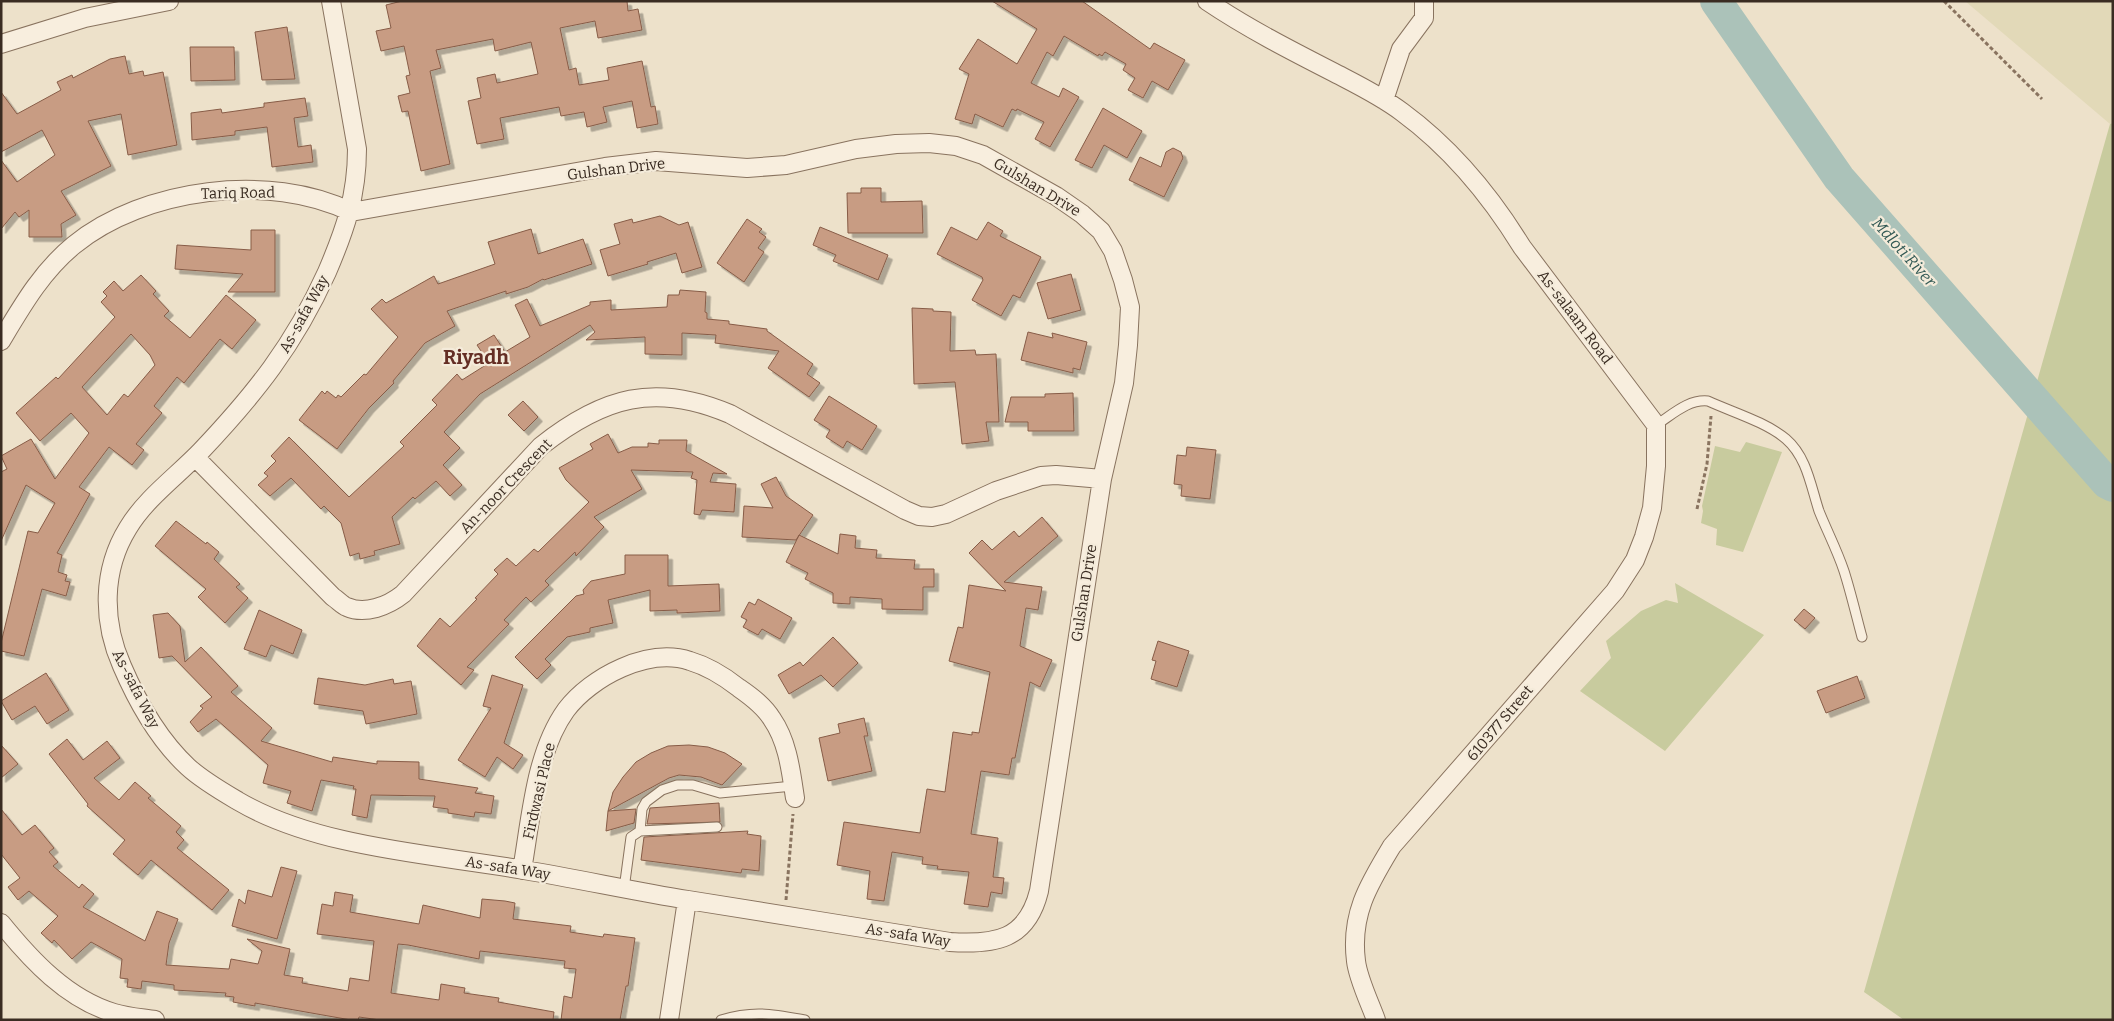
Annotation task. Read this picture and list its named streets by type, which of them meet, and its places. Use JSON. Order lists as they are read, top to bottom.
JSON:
{
  "streets": {
    "street": [
      "Gulshan Drive",
      "Tariq Road",
      "As-safa Way",
      "As-salaam Road",
      "An-noor Crescent",
      "610377 Street",
      "Firdwasi Place"
    ]
  },
  "crossings": [
    ["Gulshan Drive", "Tariq Road"],
    ["Gulshan Drive", "As-safa Way"],
    ["Gulshan Drive", "An-noor Crescent"],
    ["Tariq Road", "As-safa Way"],
    ["As-safa Way", "An-noor Crescent"],
    ["As-safa Way", "Firdwasi Place"],
    ["As-salaam Road", "610377 Street"]
  ],
  "districts": ["Riyadh"],
  "water": ["Mdloti River"]
}
